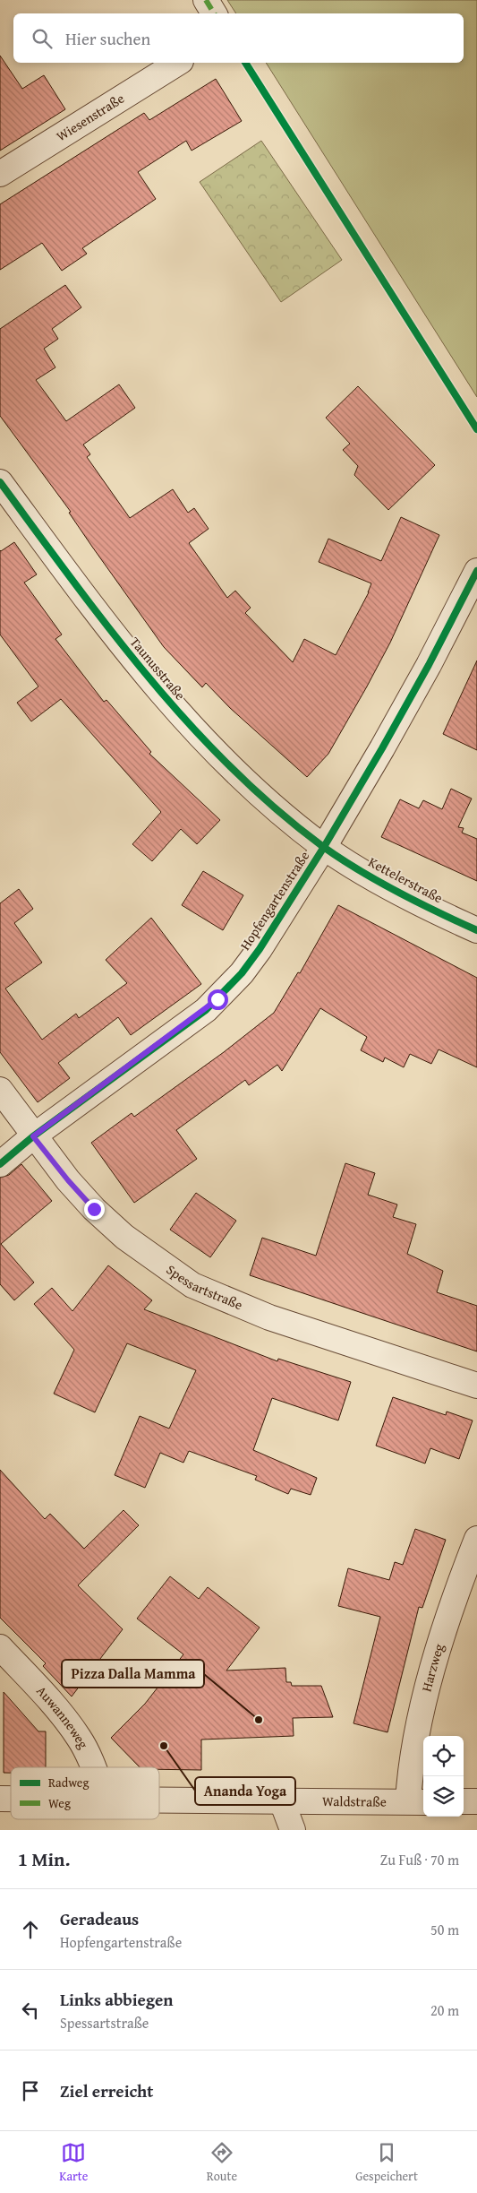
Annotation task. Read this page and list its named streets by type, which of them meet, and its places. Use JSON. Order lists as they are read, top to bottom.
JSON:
{
  "streets": {
    "street": [
      "Wiesenstraße",
      "Taunusstraße",
      "Kettelerstraße",
      "Hopfengartenstraße",
      "Spessartstraße",
      "Harzweg",
      "Auwanneweg",
      "Waldstraße"
    ]
  },
  "crossings": [
    ["Taunusstraße", "Kettelerstraße"],
    ["Taunusstraße", "Hopfengartenstraße"],
    ["Kettelerstraße", "Hopfengartenstraße"],
    ["Hopfengartenstraße", "Spessartstraße"],
    ["Harzweg", "Waldstraße"]
  ],
  "places": ["Pizza Dalla Mamma", "Ananda Yoga"],
  "legend": ["Radweg", "Weg"],
  "page": {
    "search": "Hier suchen",
    "heading": ["1 Min.", "Zu Fuß · 70 m"],
    "list": [
      ["Geradeaus", "Hopfengartenstraße", "50 m"],
      ["Links abbiegen", "Spessartstraße", "20 m"],
      "Ziel erreicht"
    ],
    "nav": ["Karte", "Route", "Gespeichert"]
  }
}
